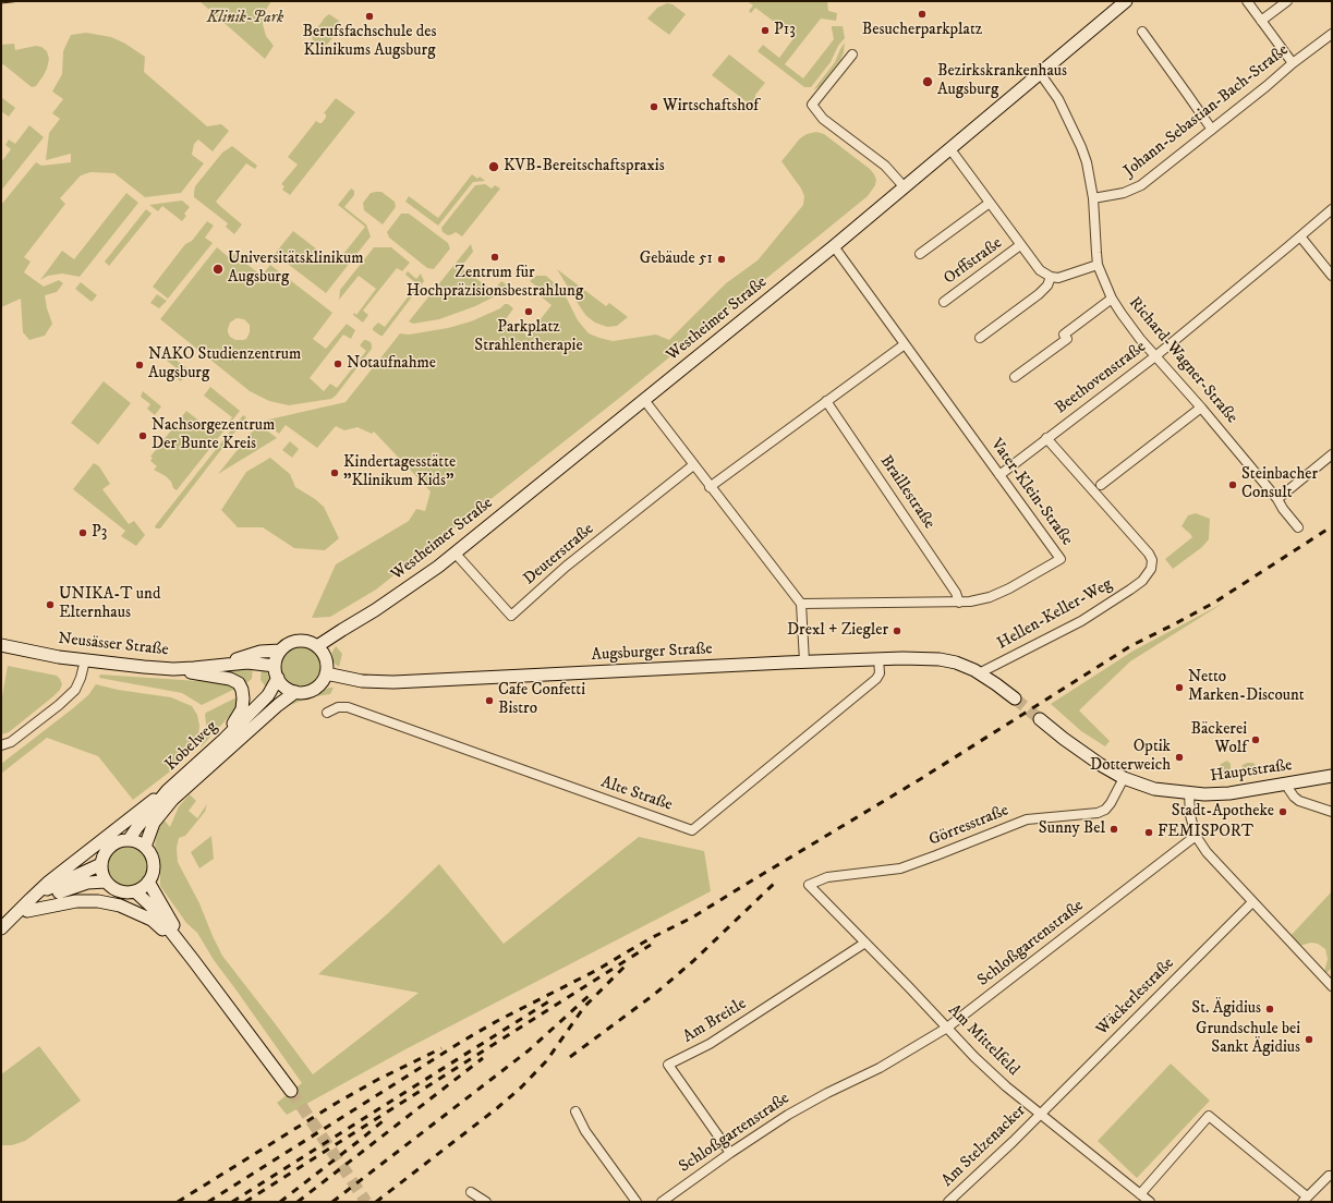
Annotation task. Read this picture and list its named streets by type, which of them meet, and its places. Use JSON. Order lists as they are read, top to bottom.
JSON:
{
  "streets": {
    "main road": [
      "Westheimer Straße",
      "Neusässer Straße",
      "Augsburger Straße",
      "Kobelweg",
      "Hauptstraße"
    ],
    "street": [
      "Johann-Sebastian-Bach-Straße",
      "Orffstraße",
      "Richard-Wagner-Straße",
      "Beethovenstraße",
      "Braillestraße",
      "Vater-Klein-Straße",
      "Deuterstraße",
      "Hellen-Keller-Weg",
      "Alte Straße",
      "Görresstraße",
      "Schloßgartenstraße",
      "Wäckerlestraße",
      "Am Breitle",
      "Am Mittelfeld",
      "Am Stelzenacker"
    ]
  },
  "crossings": [
    ["Johann-Sebastian-Bach-Straße", "Richard-Wagner-Straße"],
    ["Westheimer Straße", "Richard-Wagner-Straße"],
    ["Westheimer Straße", "Vater-Klein-Straße"],
    ["Westheimer Straße", "Deuterstraße"],
    ["Westheimer Straße", "Neusässer Straße"],
    ["Westheimer Straße", "Augsburger Straße"],
    ["Westheimer Straße", "Kobelweg"],
    ["Richard-Wagner-Straße", "Beethovenstraße"],
    ["Beethovenstraße", "Vater-Klein-Straße"],
    ["Beethovenstraße", "Hellen-Keller-Weg"],
    ["Braillestraße", "Vater-Klein-Straße"],
    ["Hellen-Keller-Weg", "Augsburger Straße"],
    ["Neusässer Straße", "Augsburger Straße"],
    ["Neusässer Straße", "Kobelweg"],
    ["Augsburger Straße", "Kobelweg"],
    ["Augsburger Straße", "Alte Straße"],
    ["Hauptstraße", "Görresstraße"],
    ["Görresstraße", "Am Mittelfeld"],
    ["Schloßgartenstraße", "Am Breitle"],
    ["Schloßgartenstraße", "Am Mittelfeld"],
    ["Wäckerlestraße", "Am Mittelfeld"],
    ["Wäckerlestraße", "Am Stelzenacker"],
    ["Am Breitle", "Am Mittelfeld"],
    ["Am Mittelfeld", "Am Stelzenacker"]
  ],
  "parks": ["Klinik-Park"],
  "places": [
    "Besucherparkplatz",
    "Berufsfachschule des Klinikums Augsburg",
    "P13",
    "Bezirkskrankenhaus Augsburg",
    "Wirtschaftshof",
    "KVB-Bereitschaftspraxis",
    "Zentrum für Hochpräzisionsbestrahlung",
    "Gebäude 51",
    "Universitätsklinikum Augsburg",
    "Parkplatz Strahlentherapie",
    "Notaufnahme",
    "NAKO Studienzentrum Augsburg",
    "Nachsorgezentrum Der Bunte Kreis",
    "Kindertagesstätte \"Klinikum Kids\"",
    "Steinbacher Consult",
    "P3",
    "UNIKA-T und Elternhaus",
    "Drexl + Ziegler",
    "Netto Marken-Discount",
    "Cafe Confetti Bistro",
    "Bäckerei Wolf",
    "Optik Dotterweich",
    "Stadt-Apotheke",
    "Sunny Bel",
    "FEMISPORT",
    "St. Ägidius",
    "Grundschule bei Sankt Ägidius"
  ]
}
